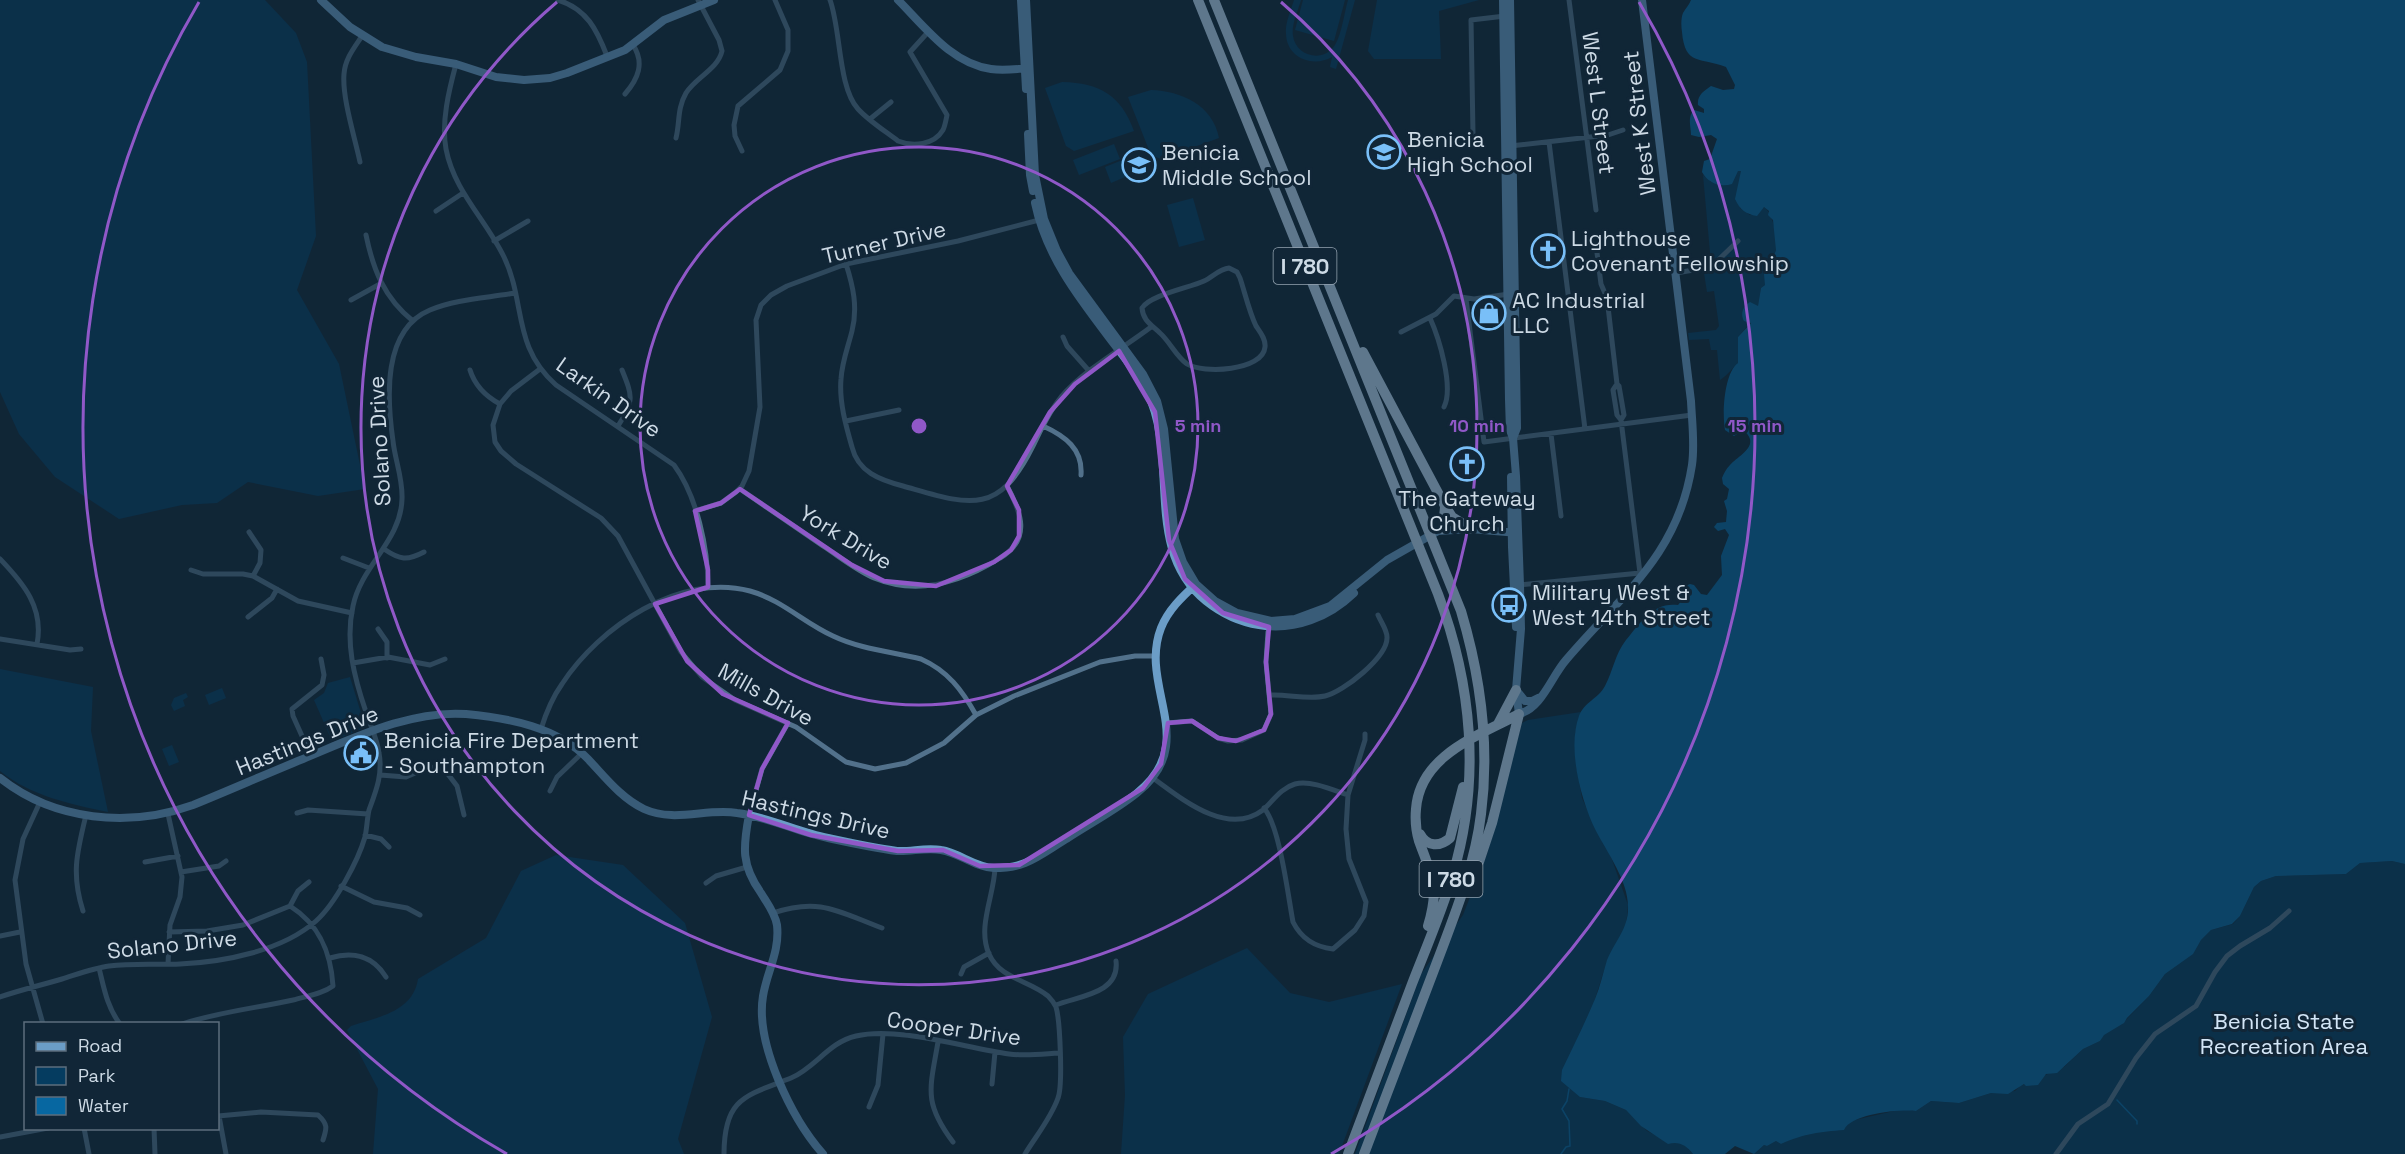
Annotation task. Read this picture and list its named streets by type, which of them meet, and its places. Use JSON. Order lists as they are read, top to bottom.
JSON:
{
  "streets": {
    "highway": ["I 780"],
    "street": [
      "West L Street",
      "West K Street",
      "Turner Drive",
      "Larkin Drive",
      "Solano Drive",
      "York Drive",
      "Mills Drive",
      "Hastings Drive",
      "Cooper Drive"
    ]
  },
  "crossings": [
    ["Turner Drive", "York Drive"],
    ["Solano Drive", "Hastings Drive"],
    ["Mills Drive", "Hastings Drive"]
  ],
  "parks": ["Benicia State Recreation Area"],
  "places": {
    "school or university": ["Benicia High School", "Benicia Middle School"],
    "church": ["Lighthouse Covenant Fellowship", "The Gateway Church"],
    "shop": ["AC Industrial LLC"],
    "bus stop": ["Military West & West 14th Street"],
    "public building": ["Benicia Fire Department - Southampton"]
  },
  "legend": ["Road", "Park", "Water"],
  "rings": ["5 min", "10 min", "15 min"]
}
